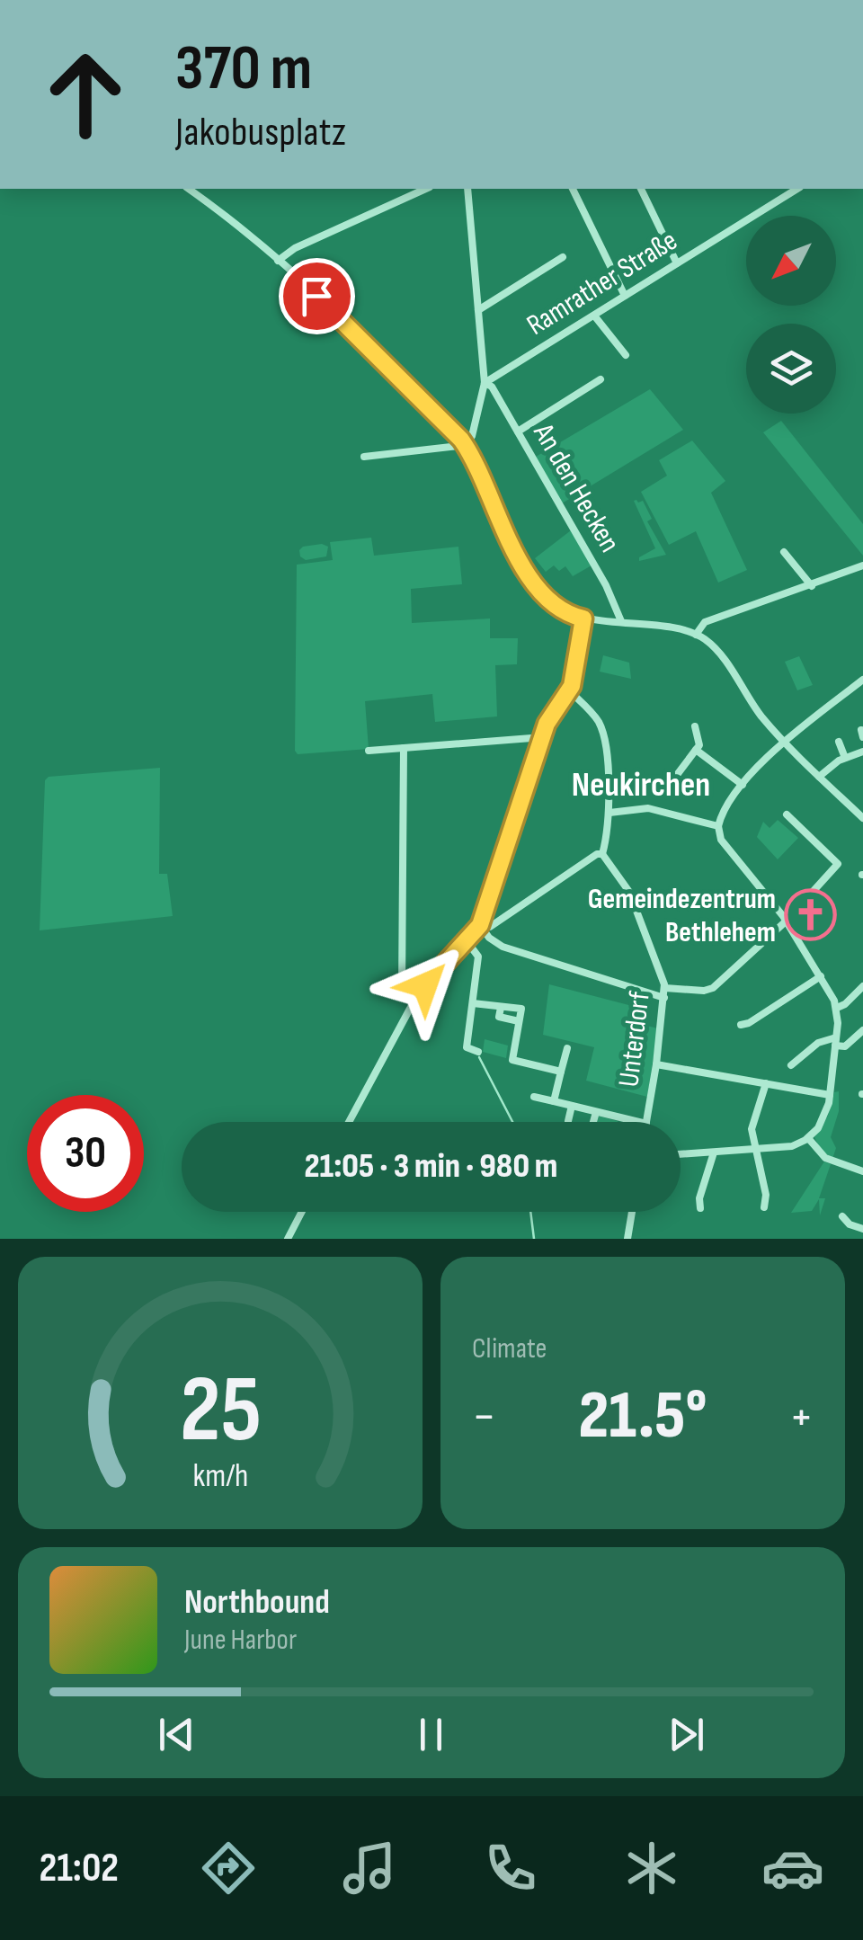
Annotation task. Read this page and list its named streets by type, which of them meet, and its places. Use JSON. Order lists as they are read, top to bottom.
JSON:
{
  "streets": {
    "street": ["Ramrather Straße", "An den Hecken", "Unterdorf"]
  },
  "crossings": [
    ["Ramrather Straße", "An den Hecken"]
  ],
  "districts": ["Neukirchen"],
  "places": {
    "church": ["Gemeindezentrum Bethlehem"]
  },
  "north": "bottom left",
  "page": {
    "turn": ["370 m", "Jakobusplatz"],
    "limit": "30",
    "trip": "21:05 · 3 min · 980 m",
    "tile": "Climate",
    "heat": ["−", "21.5°", "+"],
    "song": ["Northbound", "June Harbor"],
    "tabs": "21:02",
    "gauge": ["25", "km/h"]
  }
}
